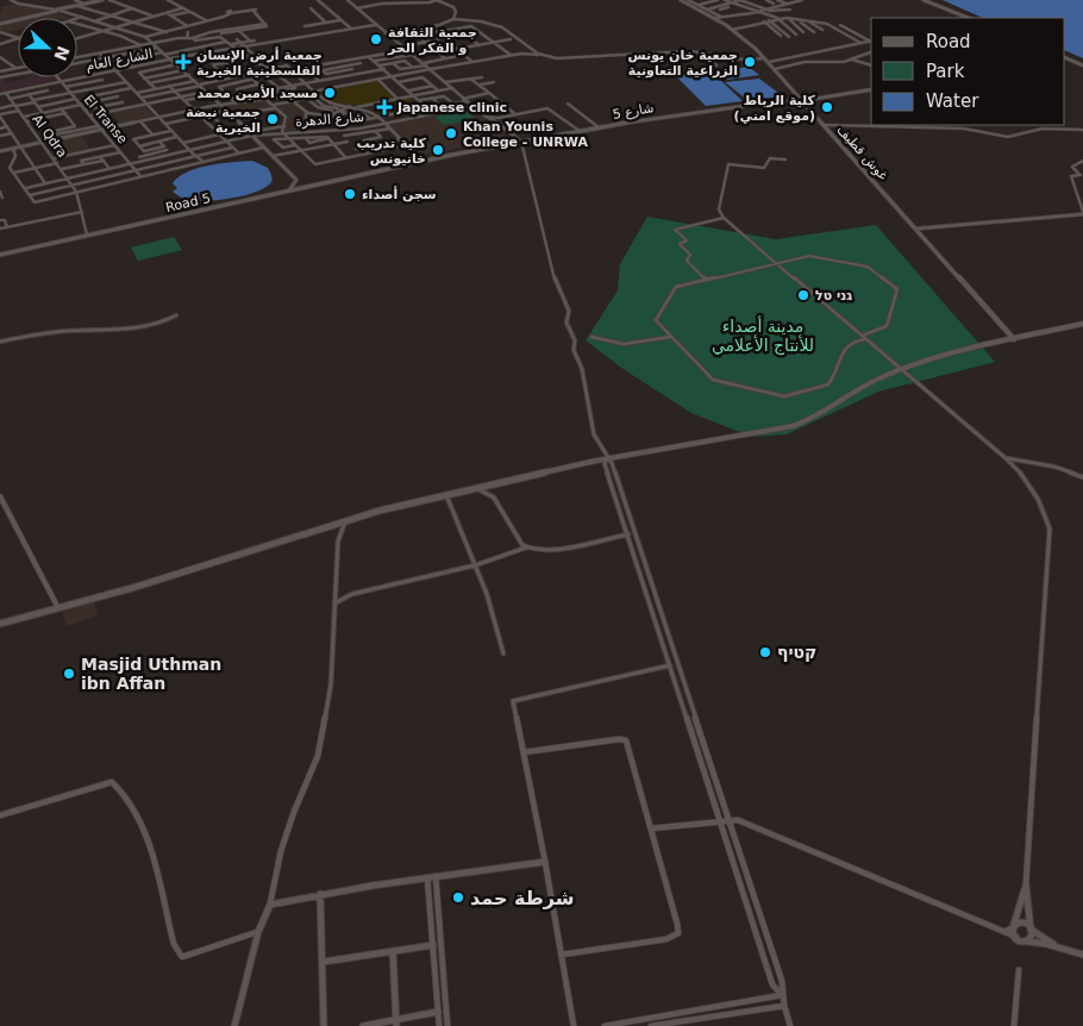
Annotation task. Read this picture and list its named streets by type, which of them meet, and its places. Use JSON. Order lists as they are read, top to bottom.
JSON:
{
  "streets": {
    "main road": ["شارع 5", "غوش قطيف", "Road 5"],
    "street": [
      "الشارع العام",
      "El Transe",
      "شارع الدهرة",
      "Al Qdra"
    ]
  },
  "crossings": [
    ["الشارع العام", "El Transe"],
    ["الشارع العام", "Al Qdra"],
    ["شارع 5", "غوش قطيف"],
    ["شارع 5", "Road 5"],
    ["Al Qdra", "Road 5"]
  ],
  "parks": ["مدينة أصداء للأنتاج الأعلامي"],
  "places": {
    "other": [
      "جمعية الثقافة و الفكر الحر",
      "جمعية خان يونس الزراعية التعاونية",
      "مسجد الأمين محمد",
      "كلية الرباط (موقع امني)",
      "جمعية نبضة الخيرية",
      "Khan Younis College - UNRWA",
      "كلية تدريب خانيونس",
      "سجن أصداء",
      "גני טל",
      "קטיף",
      "Masjid Uthman ibn Affan",
      "شرطة حمد"
    ],
    "health": ["جمعية أرض الإنسان الفلسطينية الخيرية", "Japanese clinic"]
  },
  "legend": ["Road", "Park", "Water"],
  "north": "right"
}
